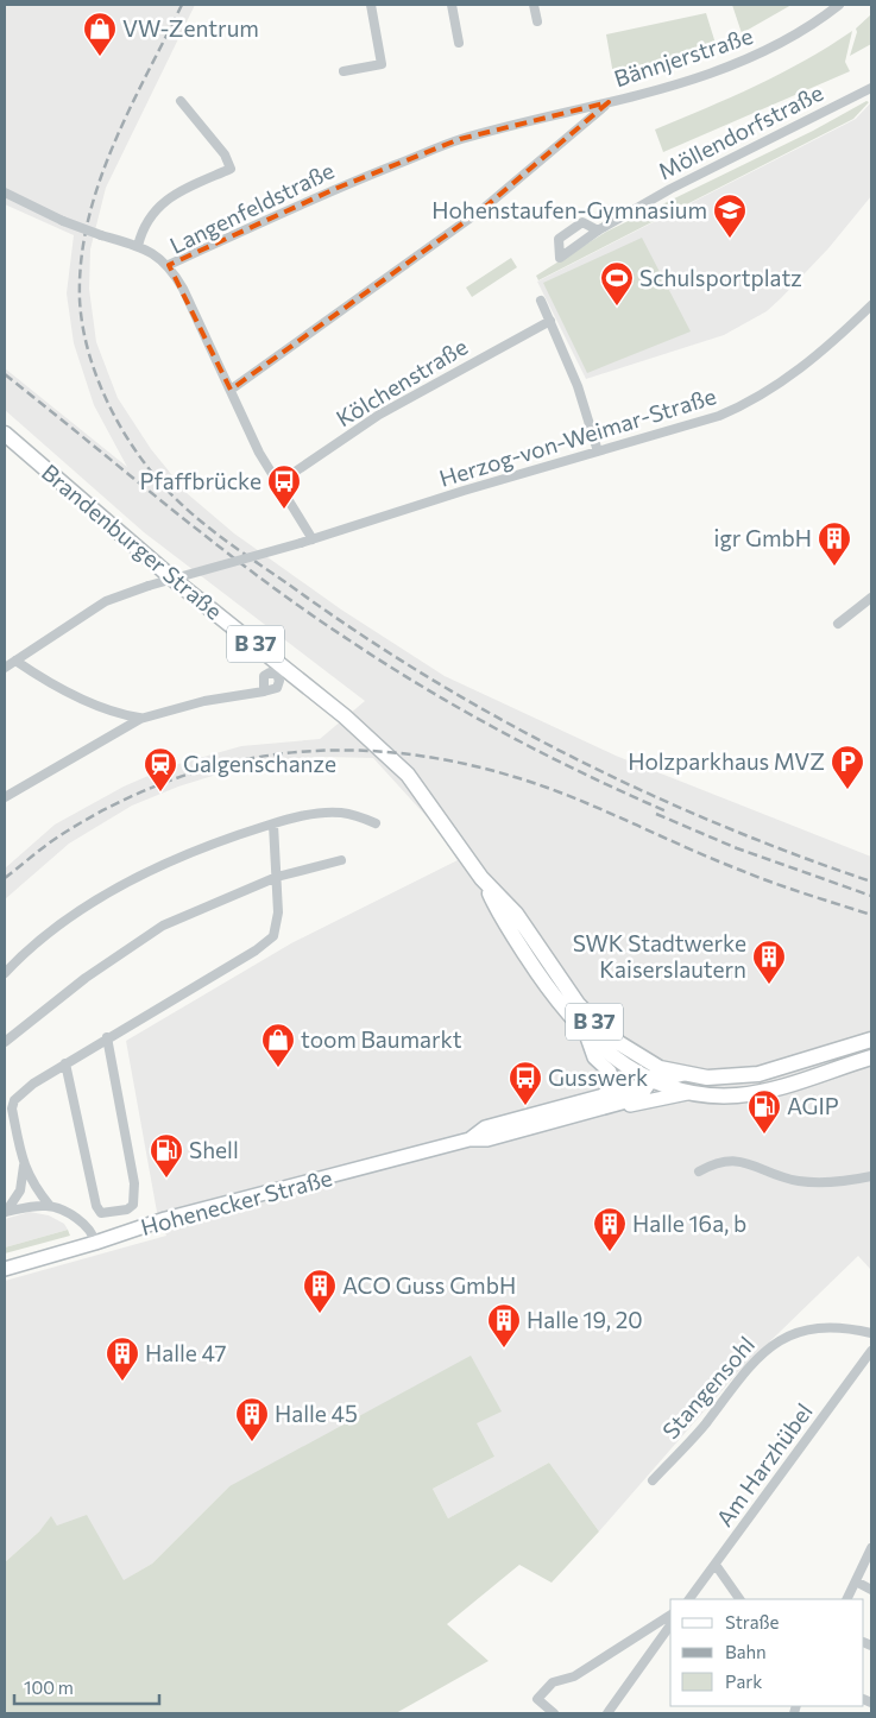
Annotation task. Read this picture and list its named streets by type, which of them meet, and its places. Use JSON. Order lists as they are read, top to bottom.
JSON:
{
  "streets": {
    "main road": ["Brandenburger Straße", "B 37", "Hohenecker Straße"],
    "street": [
      "Bännjerstraße",
      "Möllendorfstraße",
      "Langenfeldstraße",
      "Kölchenstraße",
      "Herzog-von-Weimar-Straße",
      "Stangensohl",
      "Am Harzhübel"
    ]
  },
  "crossings": [
    ["Bännjerstraße", "Langenfeldstraße"],
    ["Langenfeldstraße", "Kölchenstraße"],
    ["Langenfeldstraße", "Herzog-von-Weimar-Straße"],
    ["Brandenburger Straße", "Hohenecker Straße"]
  ],
  "places": {
    "shop": ["VW-Zentrum", "toom Baumarkt"],
    "school or university": ["Hohenstaufen-Gymnasium"],
    "sports": ["Schulsportplatz"],
    "bus stop": ["Pfaffbrücke", "Gusswerk"],
    "building": [
      "igr GmbH",
      "SWK Stadtwerke Kaiserslautern",
      "Halle 16a, b",
      "ACO Guss GmbH",
      "Halle 19, 20",
      "Halle 47",
      "Halle 45"
    ],
    "parking": ["Holzparkhaus MVZ"],
    "station": ["Galgenschanze"],
    "fuel station": ["AGIP", "Shell"]
  },
  "legend": ["Straße", "Bahn", "Park"],
  "scale_bar": "100 m"
}
